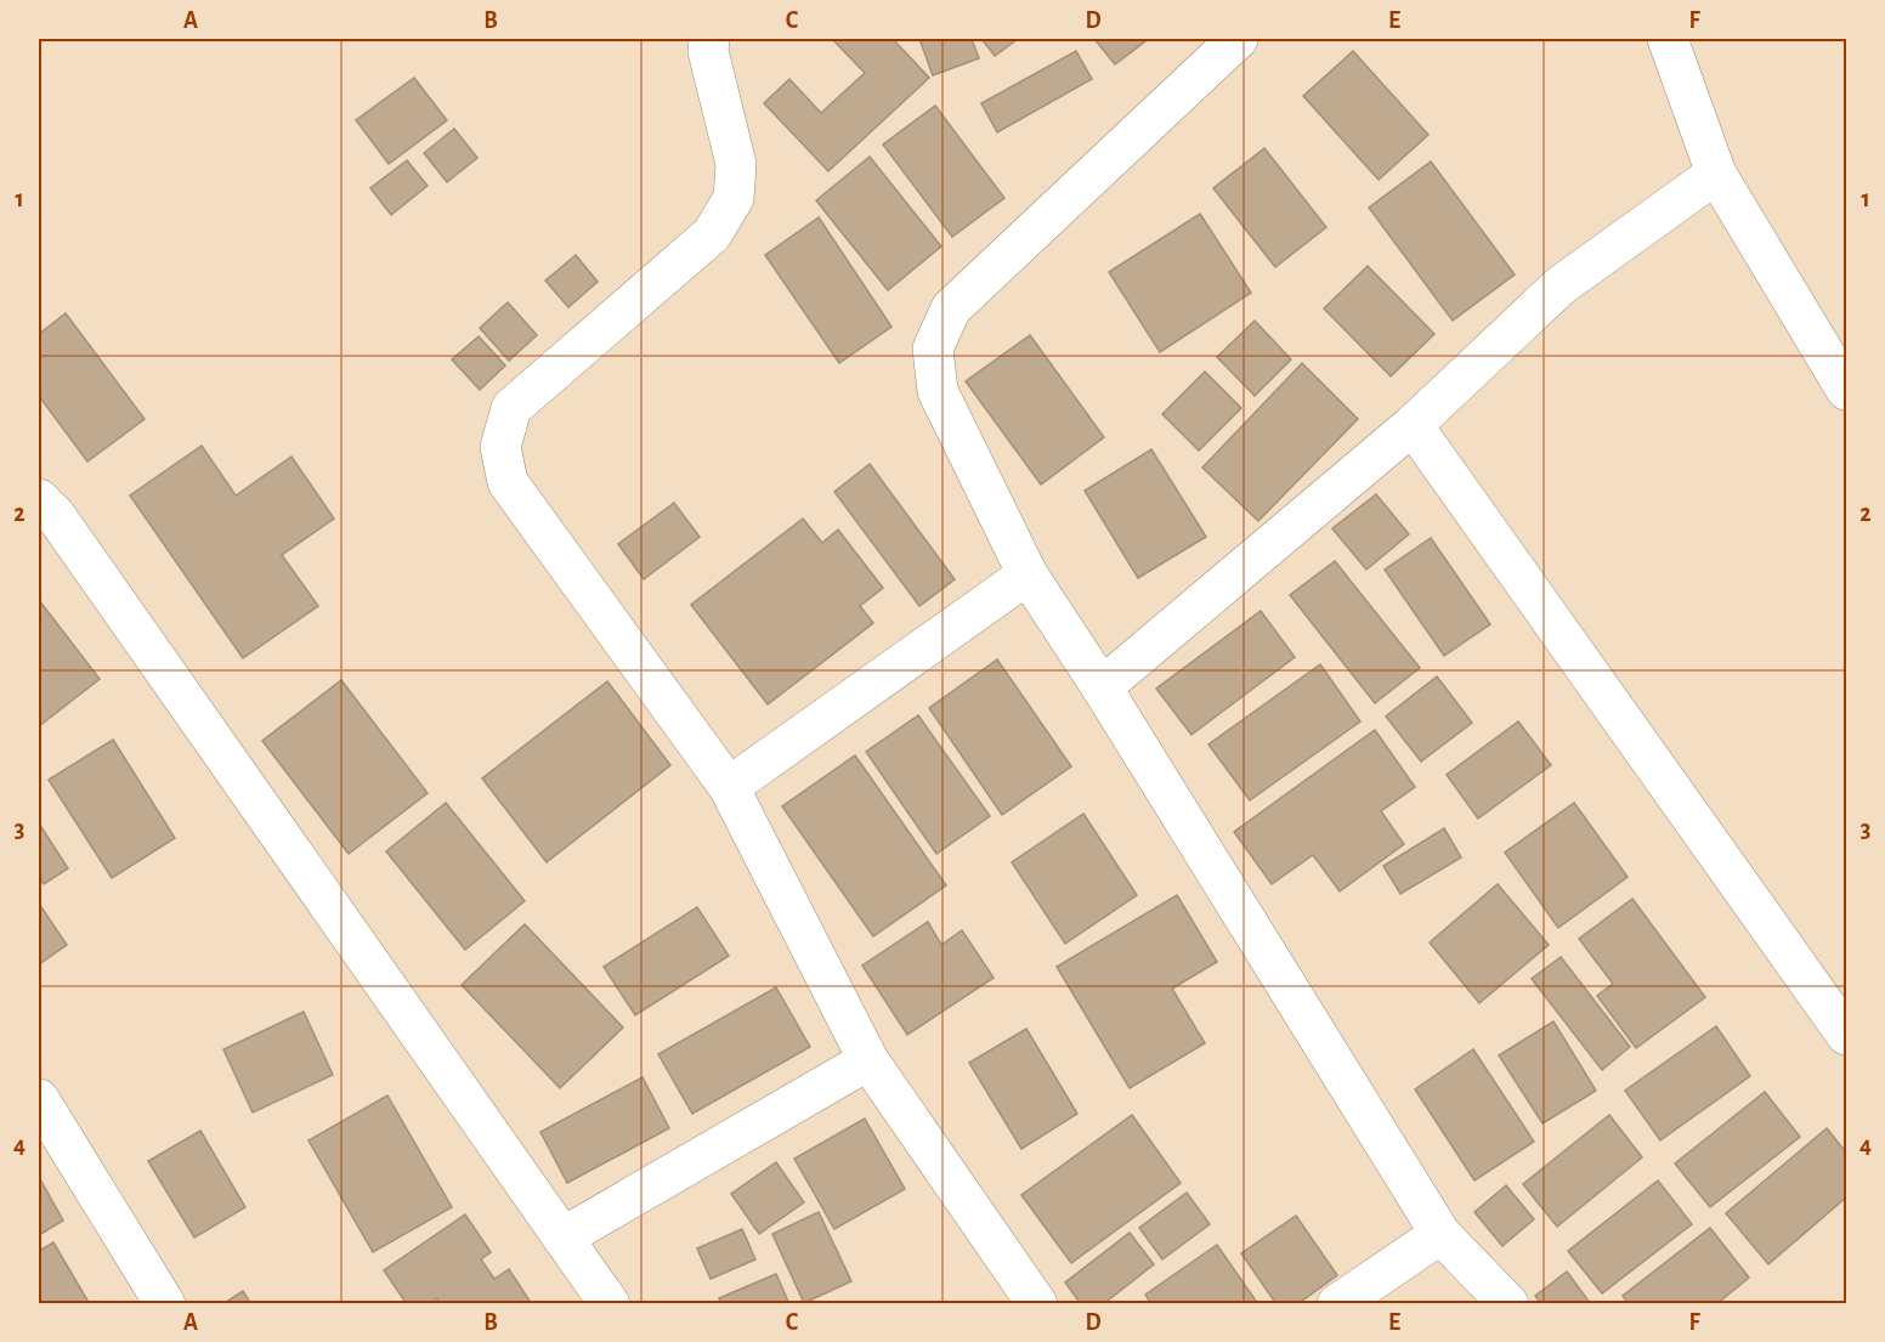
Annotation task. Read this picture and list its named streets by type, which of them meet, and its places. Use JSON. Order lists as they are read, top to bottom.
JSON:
{
  "grid": {
    "columns": [
      "A",
      "B",
      "C",
      "D",
      "E",
      "F"
    ],
    "rows": [
      "1",
      "2",
      "3",
      "4"
    ]
  }
}
